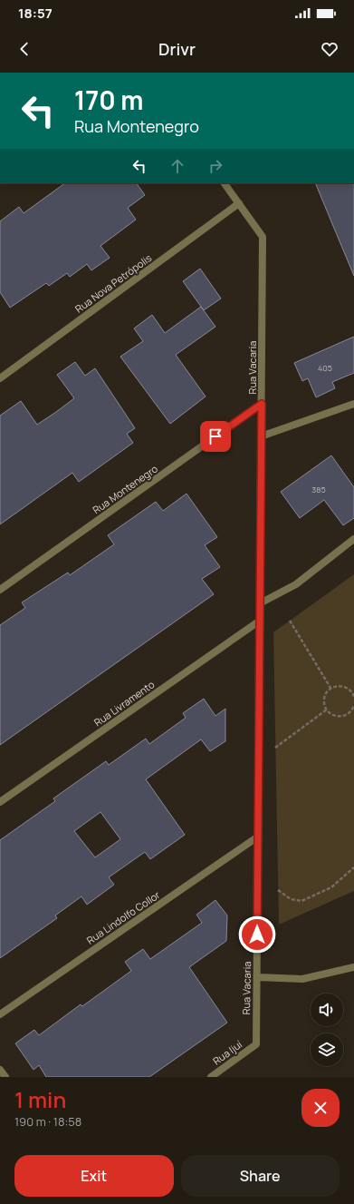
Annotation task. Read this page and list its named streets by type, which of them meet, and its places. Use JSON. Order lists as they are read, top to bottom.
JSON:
{
  "streets": {
    "street": [
      "Rua Nova Petrópolis",
      "Rua Vacaria",
      "Rua Montenegro",
      "Rua Livramento",
      "Rua Lindolfo Collor",
      "Rua Ijuí"
    ]
  },
  "crossings": [
    ["Rua Nova Petrópolis", "Rua Vacaria"],
    ["Rua Vacaria", "Rua Montenegro"],
    ["Rua Vacaria", "Rua Livramento"],
    ["Rua Vacaria", "Rua Lindolfo Collor"],
    ["Rua Vacaria", "Rua Ijuí"]
  ],
  "house_numbers": ["405", "385"],
  "page": {
    "status": "18:57",
    "header": "Drivr",
    "turn": ["170 m", "Rua Montenegro"],
    "heading": ["1 min", "190 m · 18:58"],
    "buttons": ["Exit", "Share"]
  }
}
